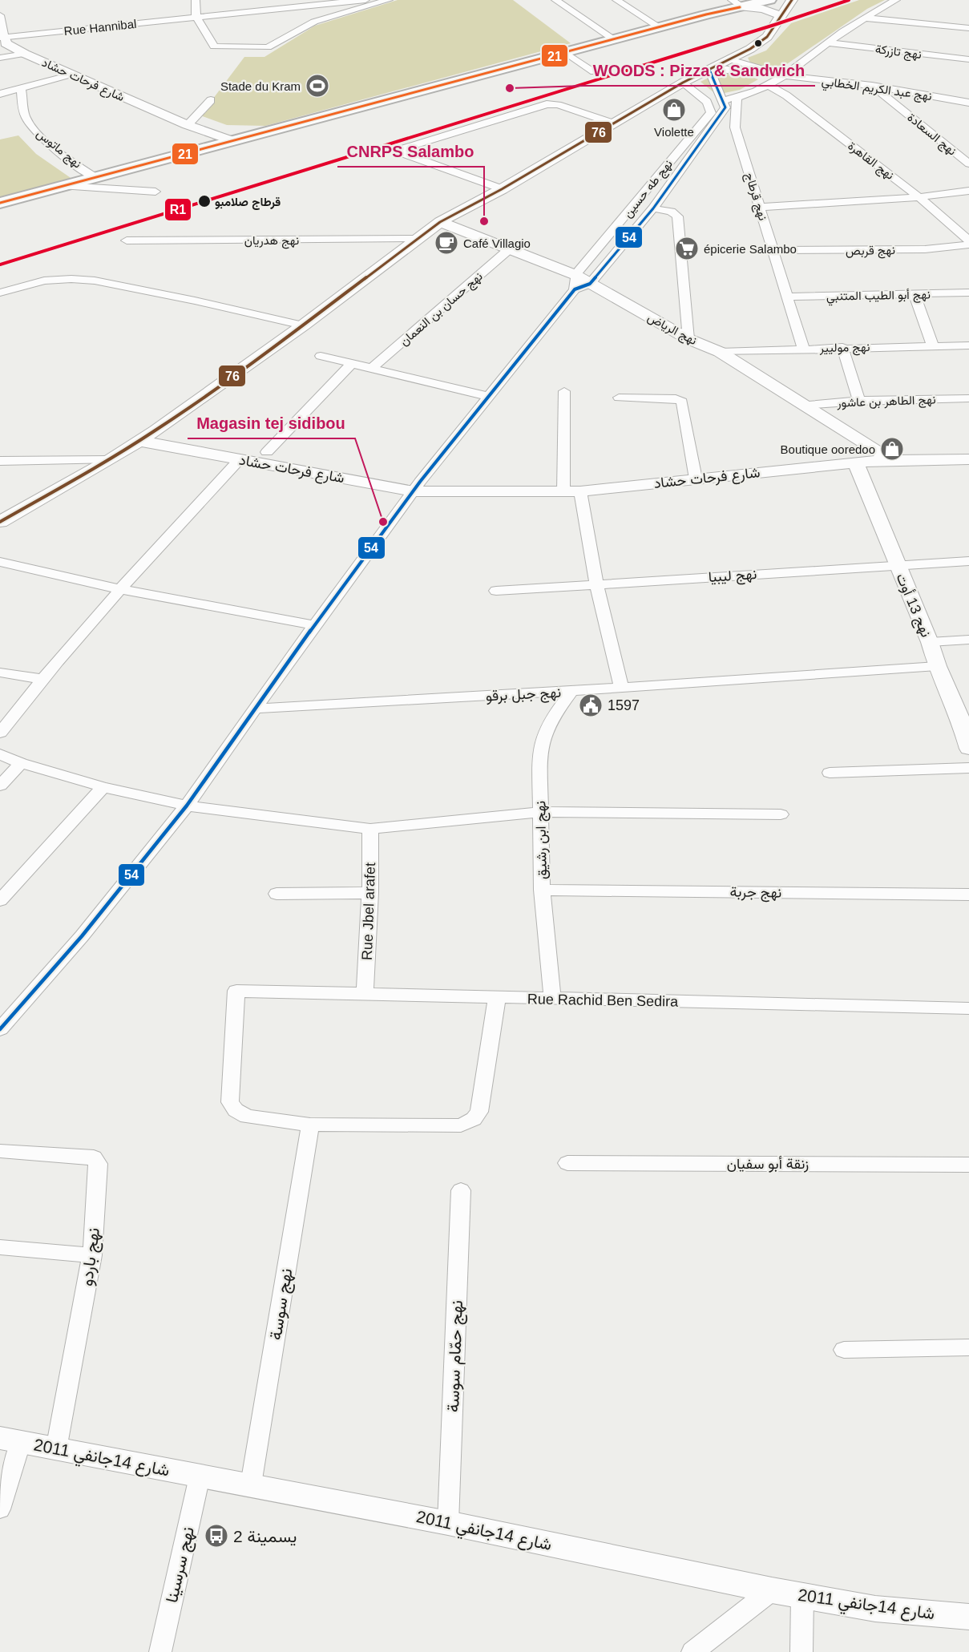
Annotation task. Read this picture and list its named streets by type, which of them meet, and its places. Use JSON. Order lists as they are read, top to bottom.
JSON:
{
  "streets": {
    "street": [
      "Rue Hannibal",
      "نهج تازركة",
      "شارع فرحات حشاد",
      "نهج عبد الكريم الخطابي",
      "نهج السعادة",
      "نهج ماتوس",
      "نهج القاهرة",
      "نهج طه حسين",
      "نهج قرطاج",
      "نهج هدريان",
      "نهج قربص",
      "نهج أبو الطيب المتنبي",
      "نهج حسان بن النعمان",
      "نهج الرياض",
      "نهج موليير",
      "نهج الطاهر بن عاشور",
      "نهج ليبيا",
      "نهج 13 أوت",
      "نهج جبل برقو",
      "نهج ابن رشيق",
      "نهج جربة",
      "Rue Jbel arafet",
      "Rue Rachid Ben Sedira",
      "زنقة أبو سفيان",
      "نهج باردو",
      "نهج سوسة",
      "نهج حمّام سوسة",
      "شارع 14جانفي 2011",
      "نهج سرسينا"
    ]
  },
  "crossings": [
    ["Rue Hannibal", "شارع فرحات حشاد"],
    ["شارع فرحات حشاد", "نهج طه حسين"],
    ["شارع فرحات حشاد", "نهج الرياض"],
    ["شارع فرحات حشاد", "نهج 13 أوت"],
    ["نهج عبد الكريم الخطابي", "نهج السعادة"],
    ["نهج طه حسين", "نهج الرياض"],
    ["نهج طه حسين", "نهج جبل برقو"],
    ["نهج قرطاج", "نهج قربص"],
    ["نهج قرطاج", "نهج أبو الطيب المتنبي"],
    ["نهج قرطاج", "نهج موليير"],
    ["نهج حسان بن النعمان", "نهج الرياض"],
    ["نهج الرياض", "نهج موليير"],
    ["نهج الرياض", "نهج الطاهر بن عاشور"],
    ["نهج ليبيا", "نهج 13 أوت"],
    ["نهج 13 أوت", "نهج جبل برقو"],
    ["نهج جبل برقو", "نهج ابن رشيق"],
    ["نهج ابن رشيق", "نهج جربة"],
    ["نهج ابن رشيق", "Rue Rachid Ben Sedira"],
    ["Rue Jbel arafet", "Rue Rachid Ben Sedira"],
    ["Rue Rachid Ben Sedira", "نهج سوسة"],
    ["نهج باردو", "شارع 14جانفي 2011"],
    ["نهج سوسة", "شارع 14جانفي 2011"],
    ["نهج حمّام سوسة", "شارع 14جانفي 2011"],
    ["شارع 14جانفي 2011", "نهج سرسينا"]
  ],
  "places": {
    "sports": ["Stade du Kram"],
    "other": [
      "WOODS : Pizza & Sandwich",
      "قرطاج صلامبو",
      "CNRPS Salambo",
      "Magasin tej sidibou"
    ],
    "shop": ["Violette", "Boutique ooredoo"],
    "cafe": ["Café Villagio"],
    "supermarket": ["épicerie Salambo"],
    "public building": ["1597"],
    "bus stop": ["يسمينة 2"]
  },
  "lines": [
    "transit line R1",
    "transit line 76",
    "transit line 21",
    "transit line 54"
  ]
}
